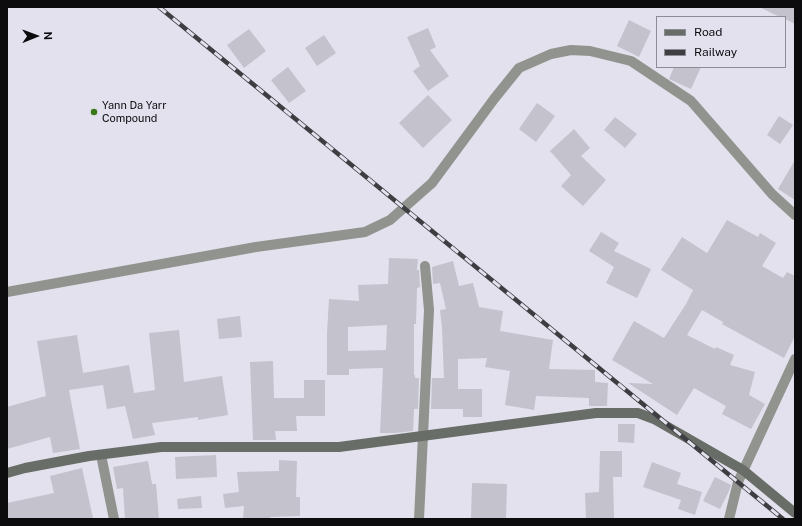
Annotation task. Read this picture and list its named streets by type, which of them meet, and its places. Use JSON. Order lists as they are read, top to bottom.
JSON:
{
  "places": ["Yann Da Yarr Compound"],
  "legend": ["Road", "Railway"],
  "north": "right"
}
